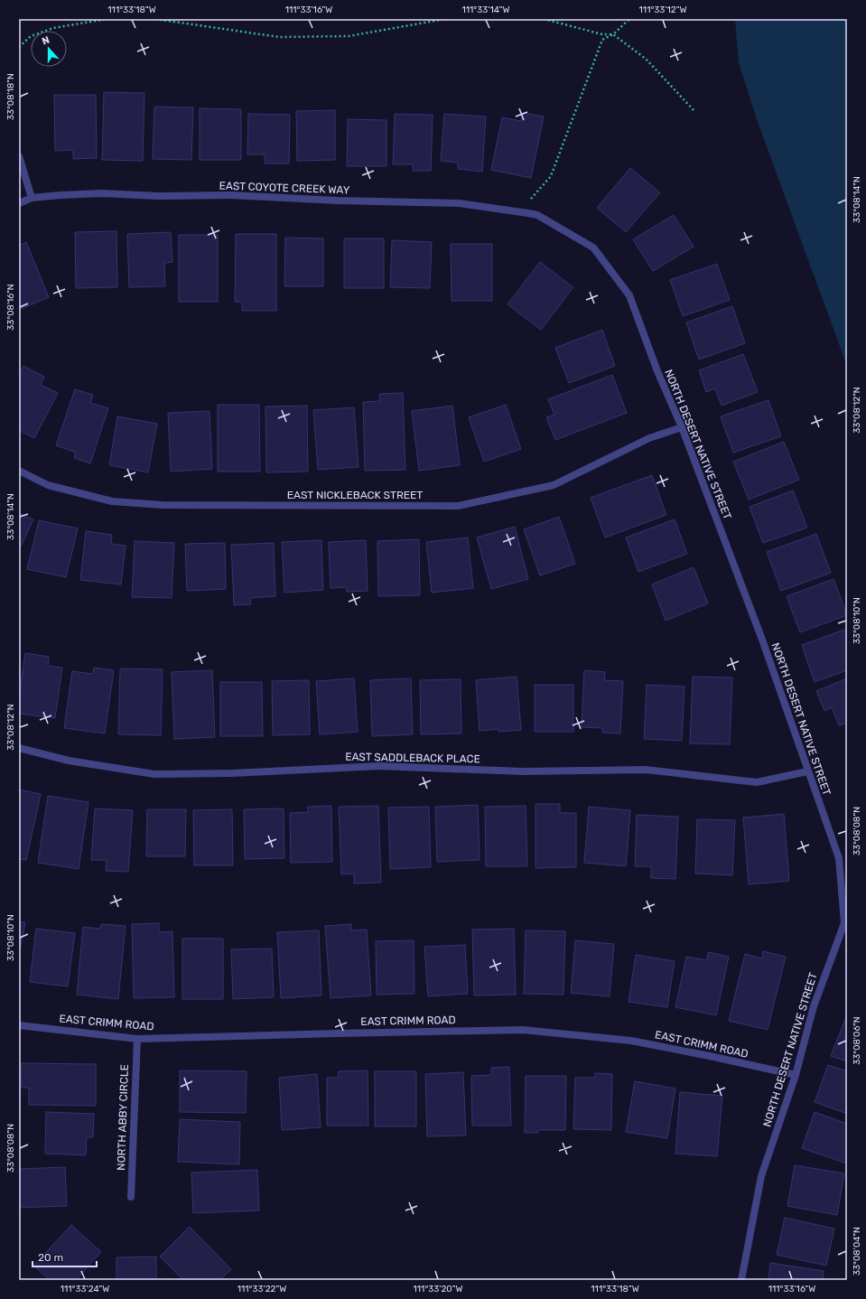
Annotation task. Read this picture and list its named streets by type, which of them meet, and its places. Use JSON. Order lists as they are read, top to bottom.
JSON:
{
  "streets": {
    "street": [
      "EAST COYOTE CREEK WAY",
      "NORTH DESERT NATIVE STREET",
      "EAST NICKLEBACK STREET",
      "EAST SADDLEBACK PLACE",
      "EAST CRIMM ROAD",
      "NORTH ABBY CIRCLE"
    ]
  },
  "crossings": [
    ["EAST COYOTE CREEK WAY", "NORTH DESERT NATIVE STREET"],
    ["NORTH DESERT NATIVE STREET", "EAST NICKLEBACK STREET"],
    ["NORTH DESERT NATIVE STREET", "EAST SADDLEBACK PLACE"],
    ["NORTH DESERT NATIVE STREET", "EAST CRIMM ROAD"],
    ["EAST CRIMM ROAD", "NORTH ABBY CIRCLE"]
  ],
  "scale_bar": "20 m",
  "north": "top",
  "coordinates": [
    "111°33'18\"W",
    "111°33'16\"W",
    "111°33'14\"W",
    "111°33'12\"W",
    "33°08'18\"N",
    "33°08'14\"N",
    "33°08'16\"N",
    "33°08'12\"N",
    "33°08'10\"N",
    "33°08'08\"N",
    "33°08'06\"N",
    "33°08'04\"N",
    "111°33'24\"W",
    "111°33'22\"W",
    "111°33'20\"W"
  ]
}
